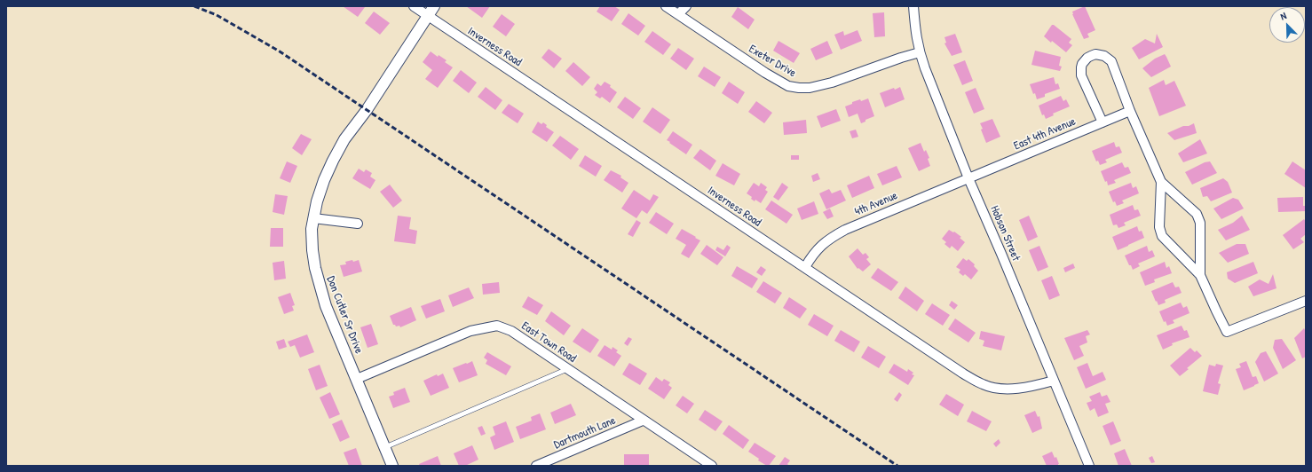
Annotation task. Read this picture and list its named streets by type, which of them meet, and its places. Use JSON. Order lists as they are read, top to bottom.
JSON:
{
  "streets": {
    "street": [
      "Inverness Road",
      "Exeter Drive",
      "East 4th Avenue",
      "4th Avenue",
      "Hobson Street",
      "Don Cutler Sr Drive",
      "East Town Road",
      "Dartmouth Lane"
    ]
  },
  "crossings": [
    ["Inverness Road", "4th Avenue"],
    ["Inverness Road", "Hobson Street"],
    ["Inverness Road", "Don Cutler Sr Drive"],
    ["Exeter Drive", "Hobson Street"],
    ["East 4th Avenue", "4th Avenue"],
    ["East 4th Avenue", "Hobson Street"],
    ["4th Avenue", "Hobson Street"],
    ["Don Cutler Sr Drive", "East Town Road"],
    ["East Town Road", "Dartmouth Lane"]
  ],
  "north": "top left"
}
